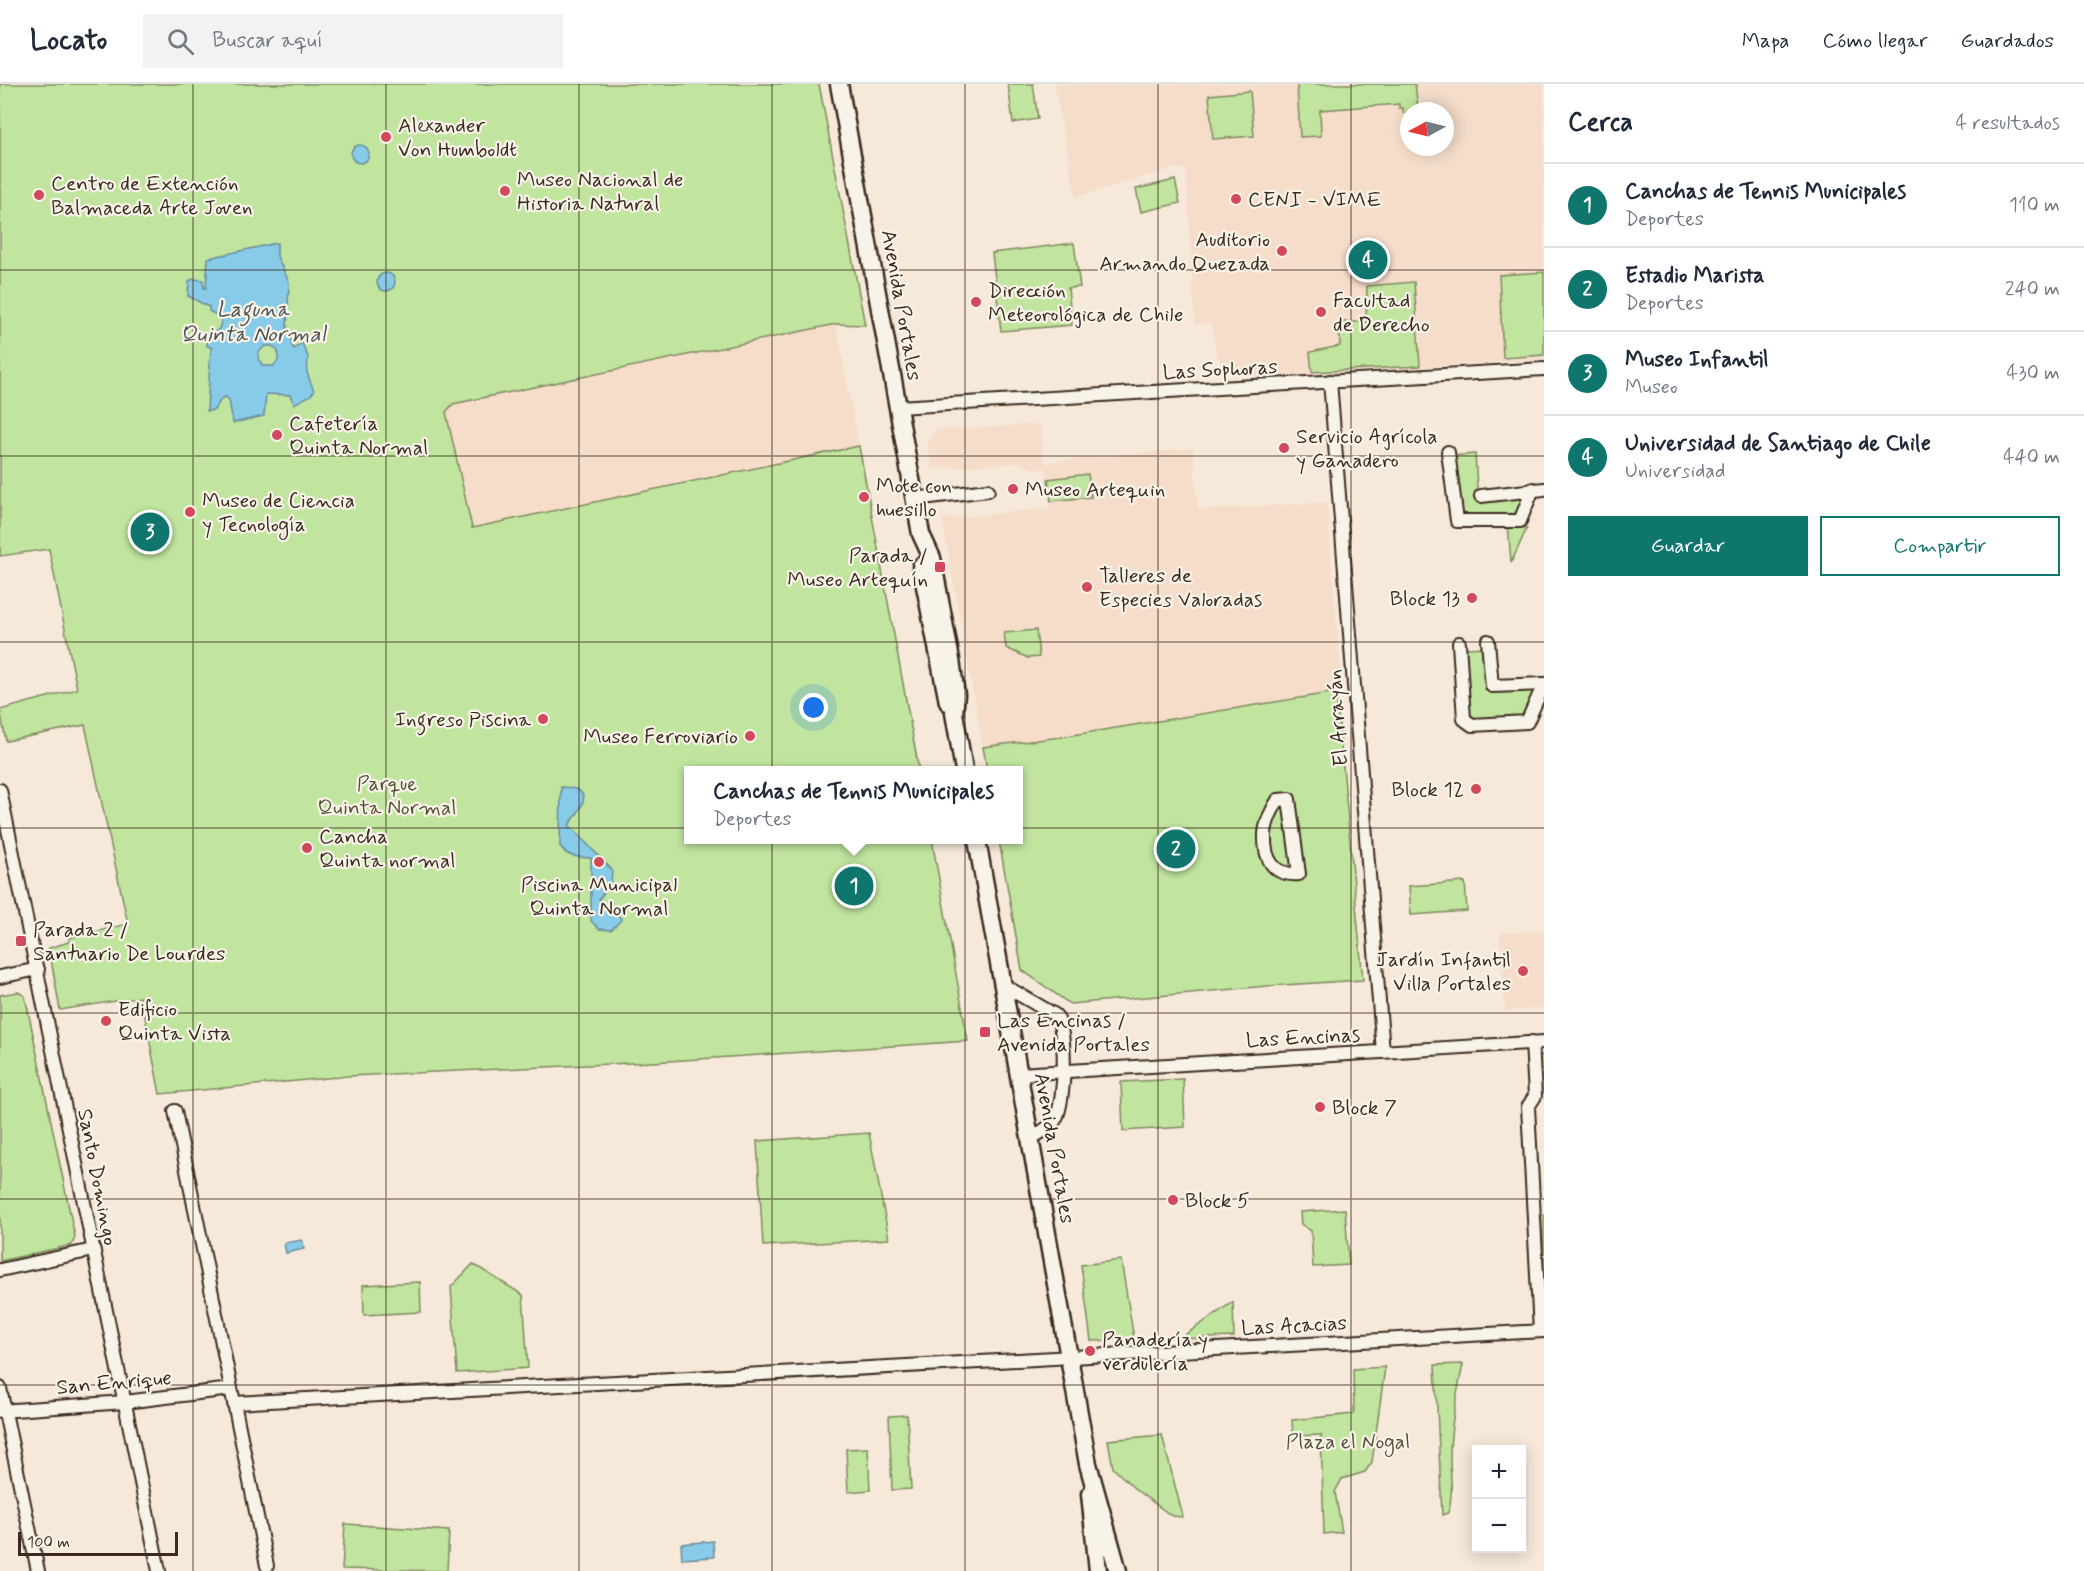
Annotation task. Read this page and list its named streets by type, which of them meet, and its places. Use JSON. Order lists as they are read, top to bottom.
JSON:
{
  "streets": {
    "main road": ["Avenida Portales"],
    "street": [
      "Las Sophoras",
      "El Arrayán",
      "Las Encinas",
      "Santo Domingo",
      "Las Acacias",
      "San Enrique"
    ]
  },
  "crossings": [
    ["Avenida Portales", "Las Sophoras"],
    ["Avenida Portales", "Las Encinas"],
    ["Avenida Portales", "Las Acacias"],
    ["Las Sophoras", "El Arrayán"],
    ["El Arrayán", "Las Encinas"],
    ["Santo Domingo", "San Enrique"]
  ],
  "water": ["Laguna Quinta Normal"],
  "parks": ["Parque Quinta Normal", "Plaza el Nogal"],
  "places": {
    "other": [
      "Alexander Von Humboldt",
      "Museo Nacional de Historia Natural",
      "Centro de Extención Balmaceda Arte Joven",
      "CENI - VIME",
      "Auditorio Armando Quezada",
      "Dirección Meteorológica de Chile",
      "Facultad de Derecho",
      "Cafetería Quinta Normal",
      "Servicio Agrícola y Ganadero",
      "Museo Artequin",
      "Mote con huesillo",
      "Museo de Ciencia y Tecnología",
      "Talleres de Especies Valoradas",
      "Block 13",
      "Ingreso Piscina",
      "Museo Ferroviario",
      "Block 12",
      "Cancha Quinta normal",
      "Piscina Municipal Quinta Normal",
      "Jardín Infantil Villa Portales",
      "Edificio Quinta Vista",
      "Block 7",
      "Block 5",
      "Panadería y verdulería"
    ],
    "transit": ["Parada / Museo Artequín", "Parada 2 / Santuario De Lourdes", "Las Encinas / Avenida Portales"]
  },
  "scale_bar": "100 m",
  "north": "left",
  "page": {
    "header": "Locato",
    "search": "Buscar aquí",
    "nav": ["Mapa", "Cómo llegar", "Guardados"],
    "heading": ["Cerca", "4 resultados"],
    "list": [
      {
        "mark": "1",
        "name": "Canchas de Tennis Municipales",
        "note": "Deportes",
        "value": "110 m"
      },
      {
        "mark": "2",
        "name": "Estadio Marista",
        "note": "Deportes",
        "value": "240 m"
      },
      {
        "mark": "3",
        "name": "Museo Infantil",
        "note": "Museo",
        "value": "430 m"
      },
      {
        "mark": "4",
        "name": "Universidad de Santiago de Chile",
        "note": "Universidad",
        "value": "440 m"
      }
    ],
    "pins": [
      "4",
      "3",
      "2",
      "1"
    ],
    "buttons": ["Guardar", "Compartir"],
    "popup": ["Canchas de Tennis Municipales", "Deportes"],
    "map_buttons": ["+", "−"],
    "scale": "100 m"
  }
}
